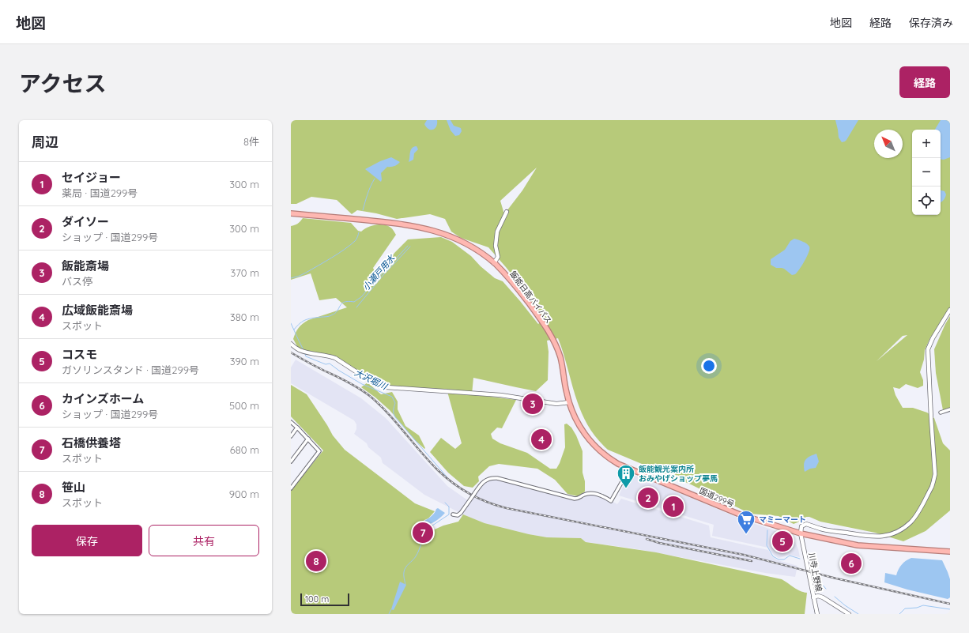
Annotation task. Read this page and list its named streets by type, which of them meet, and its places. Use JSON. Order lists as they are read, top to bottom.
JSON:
{
  "streets": {
    "highway": ["飯能日高バイパス", "国道299号"],
    "street": ["川寺上野線"]
  },
  "crossings": [
    ["飯能日高バイパス", "国道299号"],
    ["国道299号", "川寺上野線"]
  ],
  "water": ["小瀬戸用水", "大沢堀川"],
  "places": {
    "building": ["飯能観光案内所 おみやげショップ夢馬"],
    "supermarket": ["マミーマート"]
  },
  "scale_bar": "100 m",
  "north": "top left",
  "page": {
    "header": "地図",
    "nav": ["地図", "経路", "保存済み"],
    "title": "アクセス",
    "buttons": [
      "経路",
      ["保存", "共有"]
    ],
    "heading": ["周辺", "8件"],
    "map_buttons": ["+", "−"],
    "list": [
      {
        "mark": "1",
        "name": "セイジョー",
        "note": "薬局 · 国道299号",
        "value": "300 m"
      },
      {
        "mark": "2",
        "name": "ダイソー",
        "note": "ショップ · 国道299号",
        "value": "300 m"
      },
      {
        "mark": "3",
        "name": "飯能斎場",
        "note": "バス停",
        "value": "370 m"
      },
      {
        "mark": "4",
        "name": "広域飯能斎場",
        "note": "スポット",
        "value": "380 m"
      },
      {
        "mark": "5",
        "name": "コスモ",
        "note": "ガソリンスタンド · 国道299号",
        "value": "390 m"
      },
      {
        "mark": "6",
        "name": "カインズホーム",
        "note": "ショップ · 国道299号",
        "value": "500 m"
      },
      {
        "mark": "7",
        "name": "石橋供養塔",
        "note": "スポット",
        "value": "680 m"
      },
      {
        "mark": "8",
        "name": "笹山",
        "note": "スポット",
        "value": "900 m"
      }
    ],
    "pins": [
      "3",
      "4",
      "2",
      "1",
      "7",
      "5",
      "8",
      "6"
    ],
    "scale": "100 m"
  }
}
